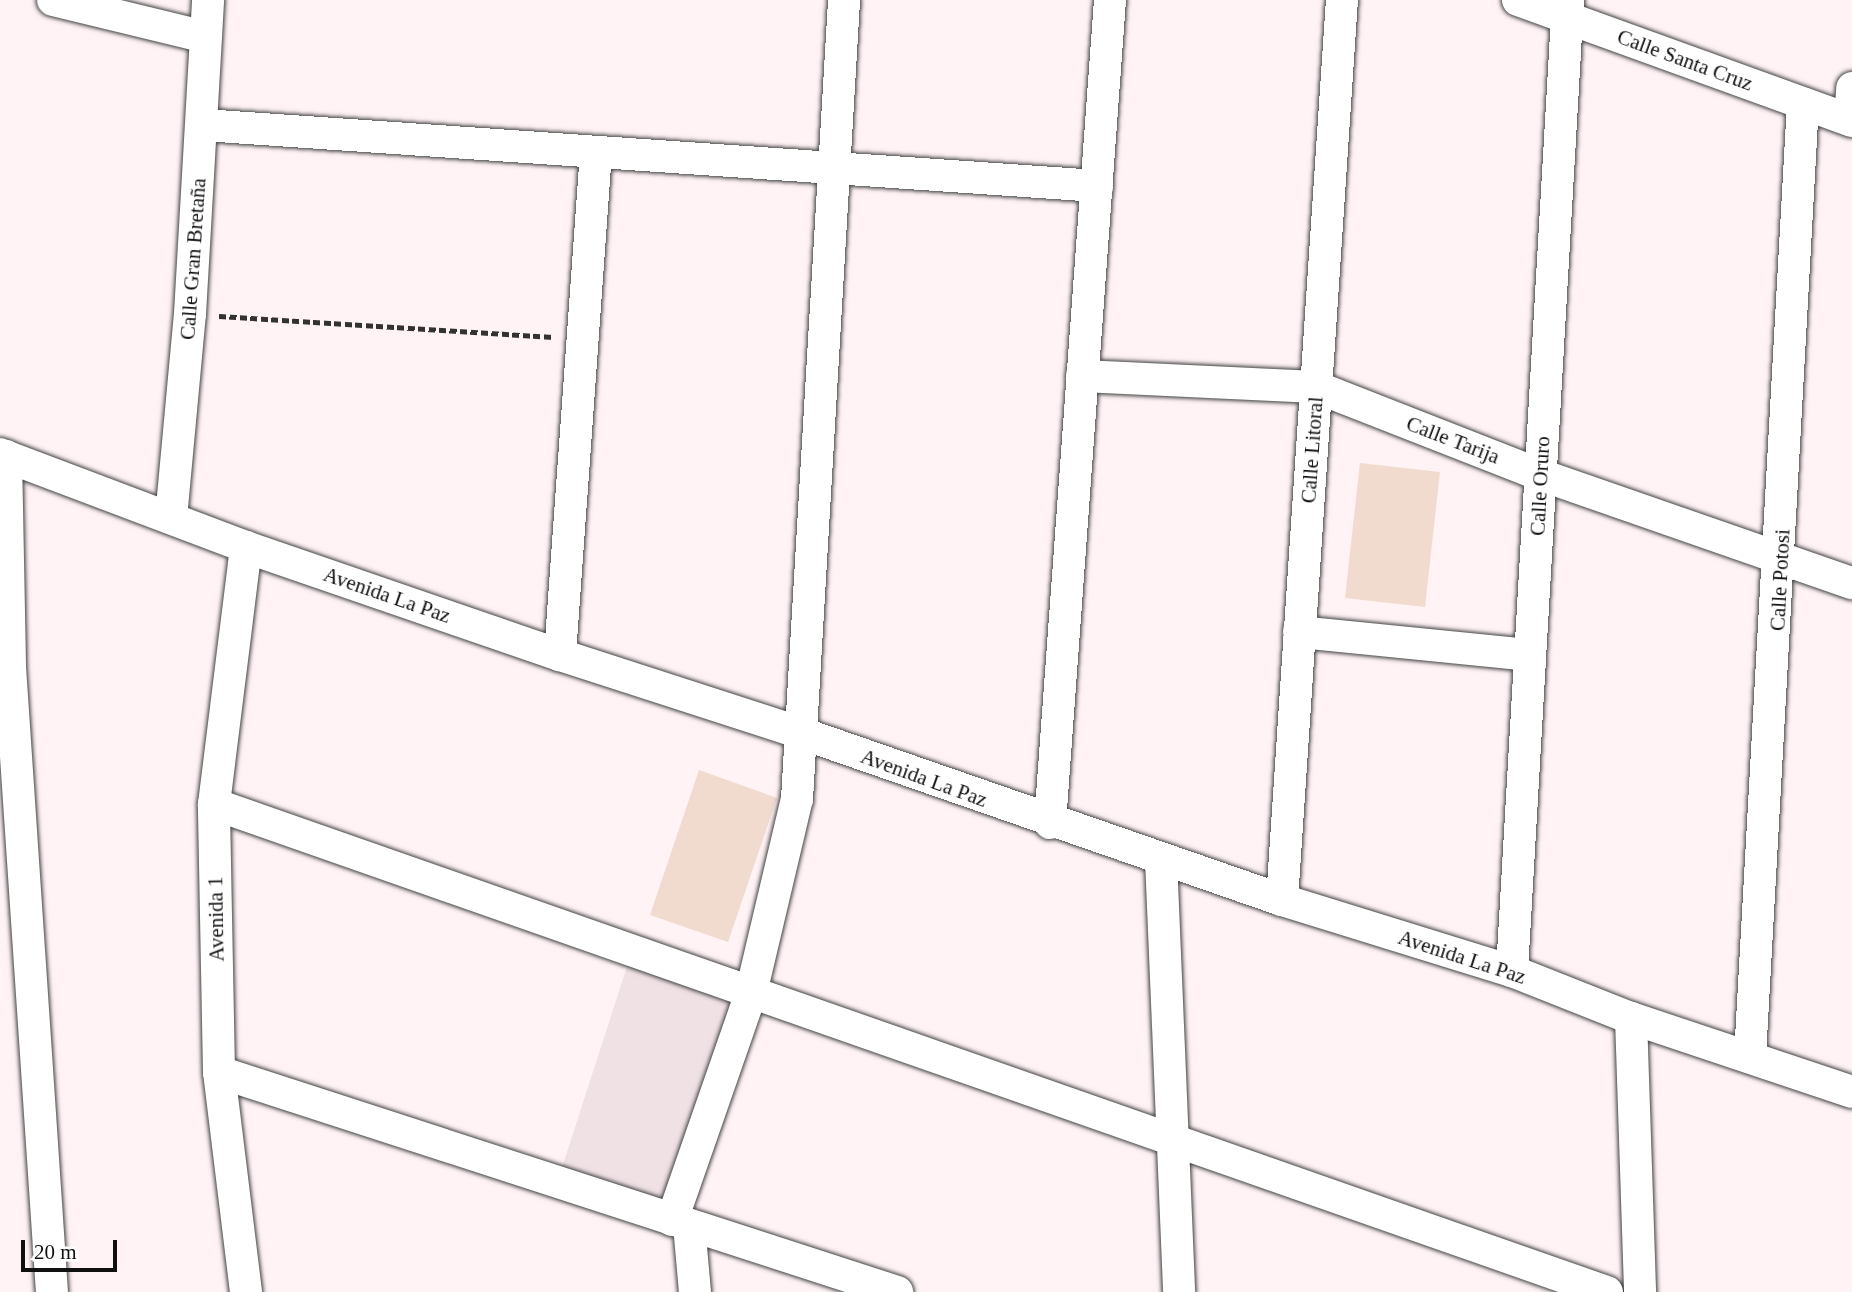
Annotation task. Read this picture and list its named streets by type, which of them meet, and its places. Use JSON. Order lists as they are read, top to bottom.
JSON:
{
  "streets": {
    "street": [
      "Calle Santa Cruz",
      "Calle Gran Bretaña",
      "Calle Tarija",
      "Calle Litoral",
      "Calle Oruro",
      "Calle Potosi",
      "Avenida La Paz",
      "Avenida 1"
    ]
  },
  "crossings": [
    ["Calle Santa Cruz", "Calle Oruro"],
    ["Calle Santa Cruz", "Calle Potosi"],
    ["Calle Gran Bretaña", "Avenida La Paz"],
    ["Calle Tarija", "Calle Litoral"],
    ["Calle Tarija", "Calle Oruro"],
    ["Calle Tarija", "Calle Potosi"],
    ["Calle Litoral", "Avenida La Paz"],
    ["Calle Oruro", "Avenida La Paz"],
    ["Calle Potosi", "Avenida La Paz"],
    ["Avenida La Paz", "Avenida 1"]
  ],
  "scale_bar": "20 m"
}
